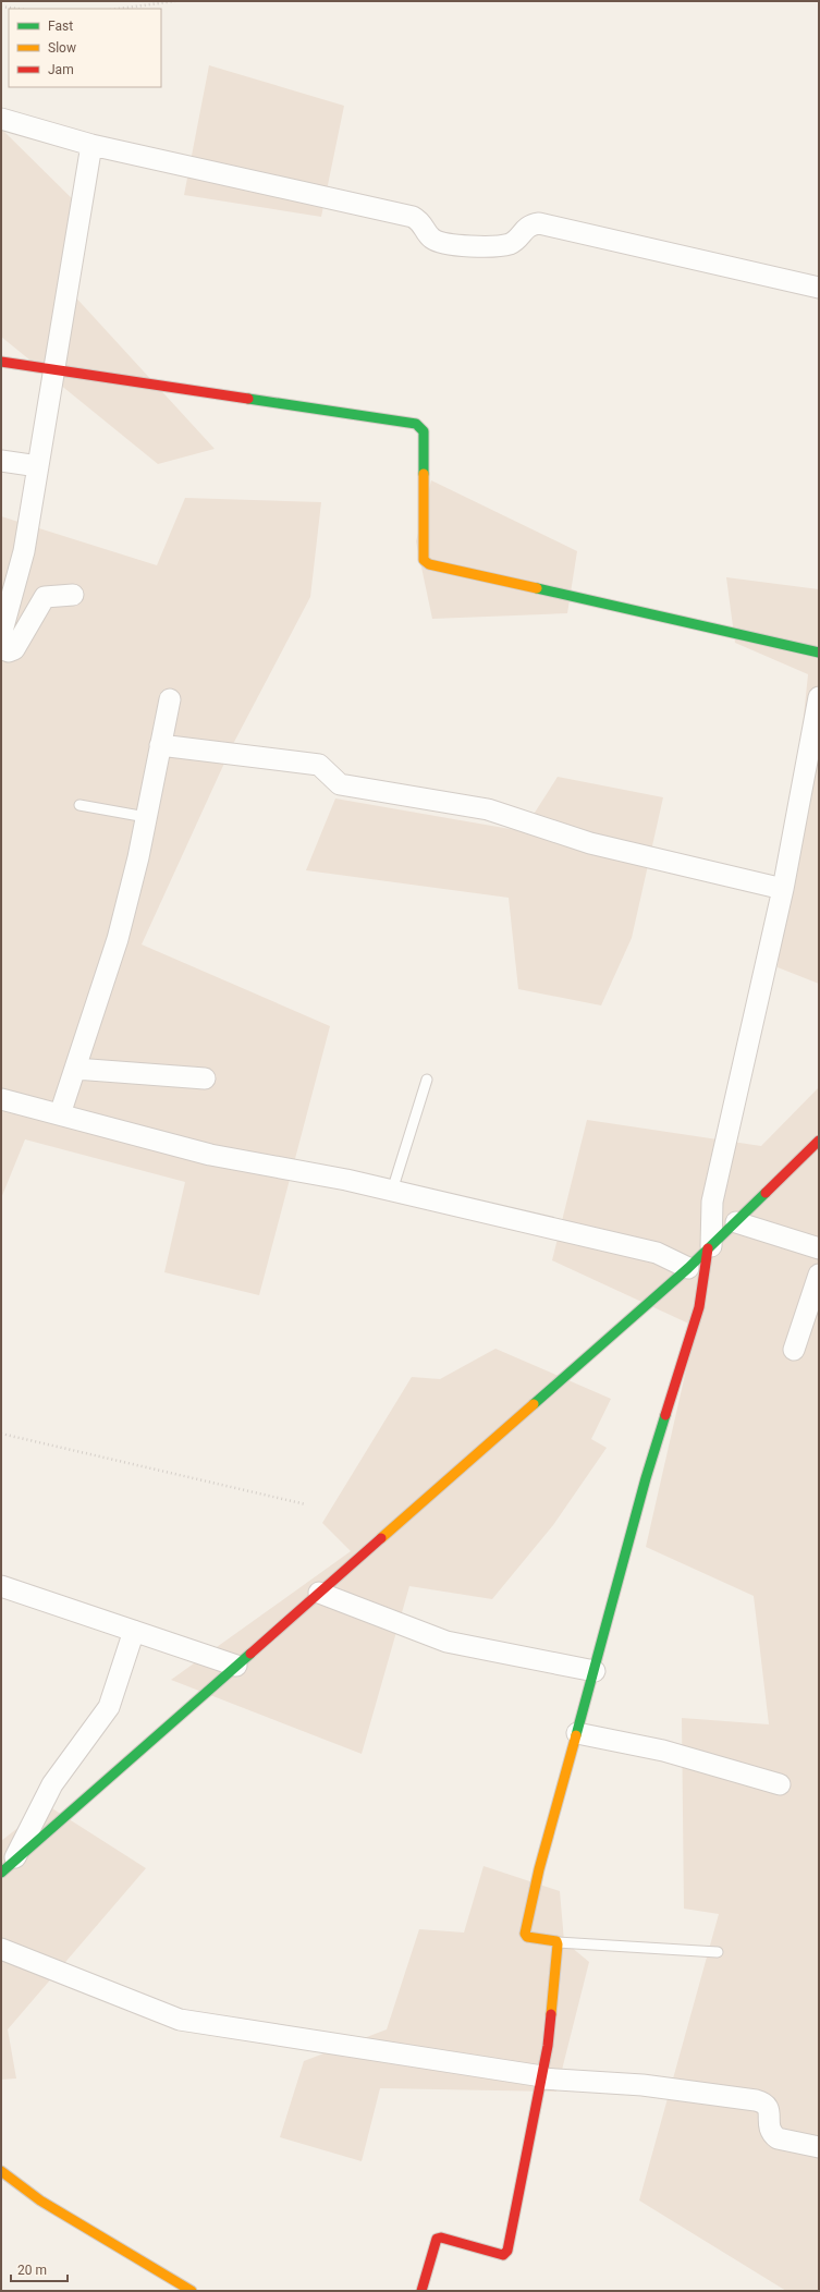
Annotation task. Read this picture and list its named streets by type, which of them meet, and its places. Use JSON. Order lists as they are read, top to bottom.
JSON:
{
  "legend": ["Fast", "Slow", "Jam"],
  "scale_bar": "20 m"
}
